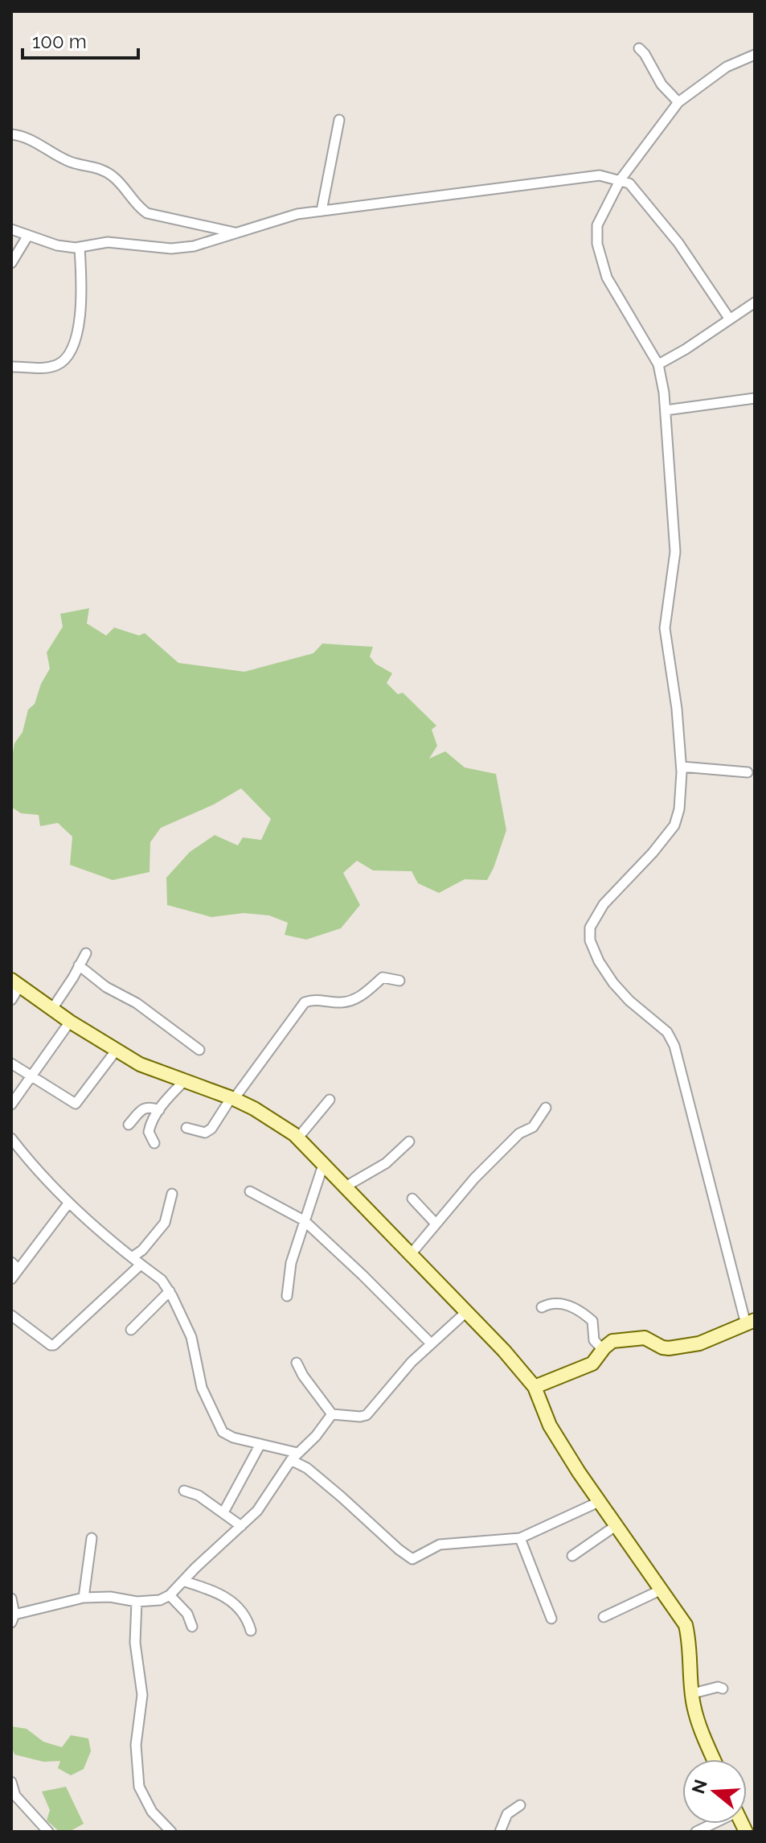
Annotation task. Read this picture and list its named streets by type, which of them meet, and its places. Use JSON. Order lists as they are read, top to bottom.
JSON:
{
  "scale_bar": "100 m",
  "north": "left"
}
